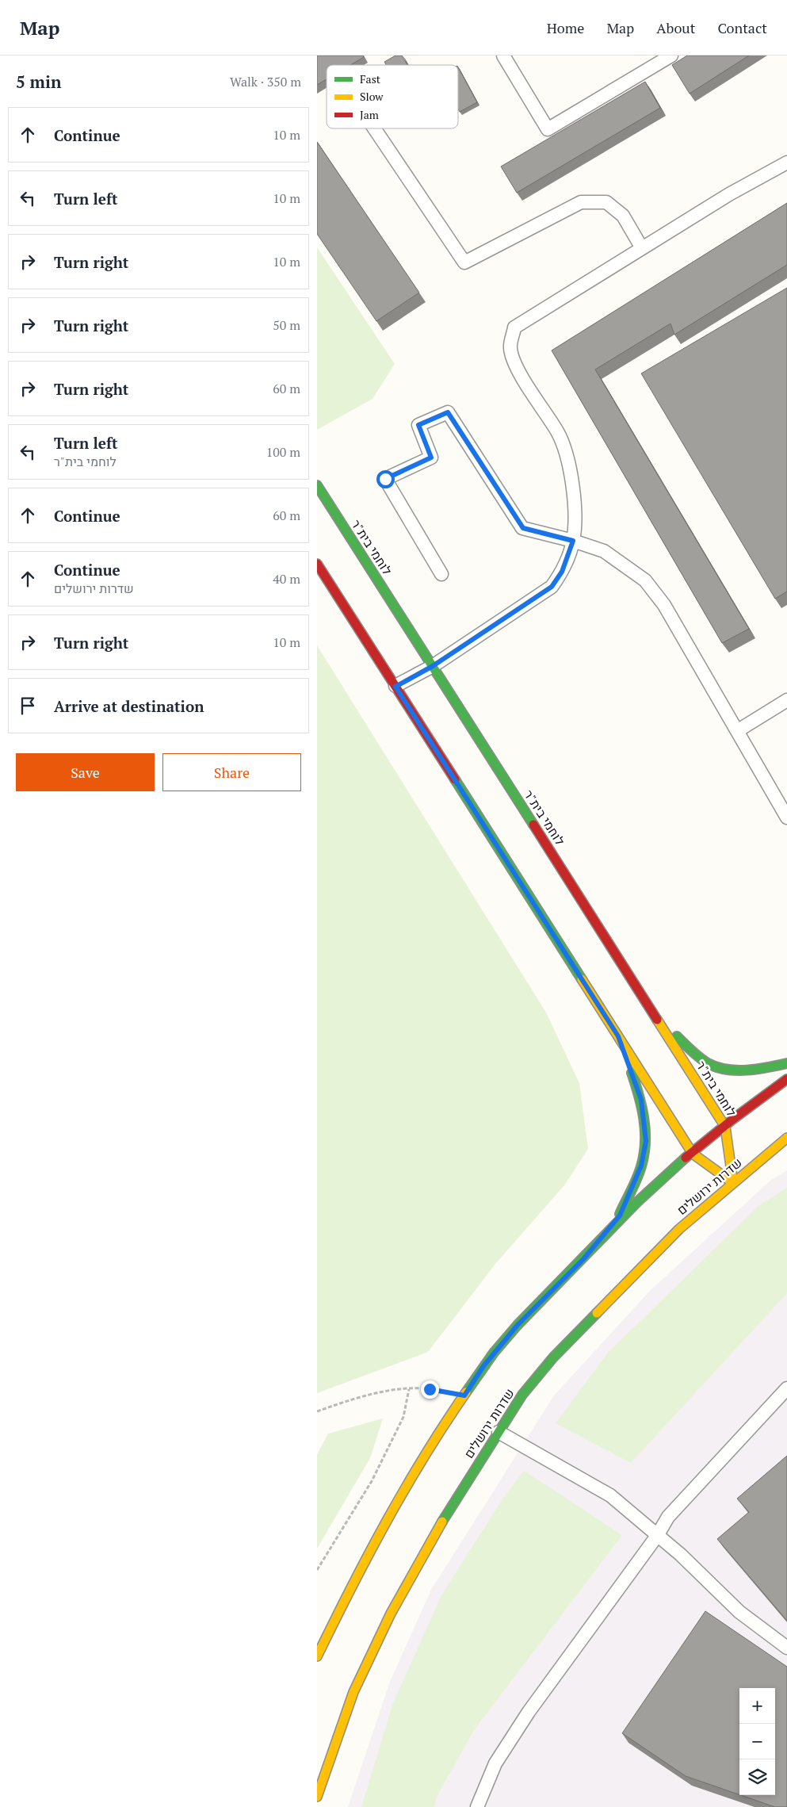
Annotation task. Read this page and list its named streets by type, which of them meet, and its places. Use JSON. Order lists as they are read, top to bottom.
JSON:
{
  "streets": {
    "main road": ["לוחמי בית\"ר", "שדרות ירושלים"]
  },
  "crossings": [
    ["לוחמי בית\"ר", "שדרות ירושלים"]
  ],
  "legend": ["Fast", "Slow", "Jam"],
  "page": {
    "header": "Map",
    "nav": [
      "Home",
      "Map",
      "About",
      "Contact"
    ],
    "heading": ["5 min", "Walk · 350 m"],
    "list": [
      ["Continue", "10 m"],
      ["Turn left", "10 m"],
      ["Turn right", "10 m"],
      ["Turn right", "50 m"],
      ["Turn right", "60 m"],
      ["Turn left", "לוחמי בית\"ר", "100 m"],
      ["Continue", "60 m"],
      ["Continue", "שדרות ירושלים", "40 m"],
      ["Turn right", "10 m"],
      "Arrive at destination"
    ],
    "buttons": ["Save", "Share"],
    "map_buttons": ["+", "−"]
  }
}
